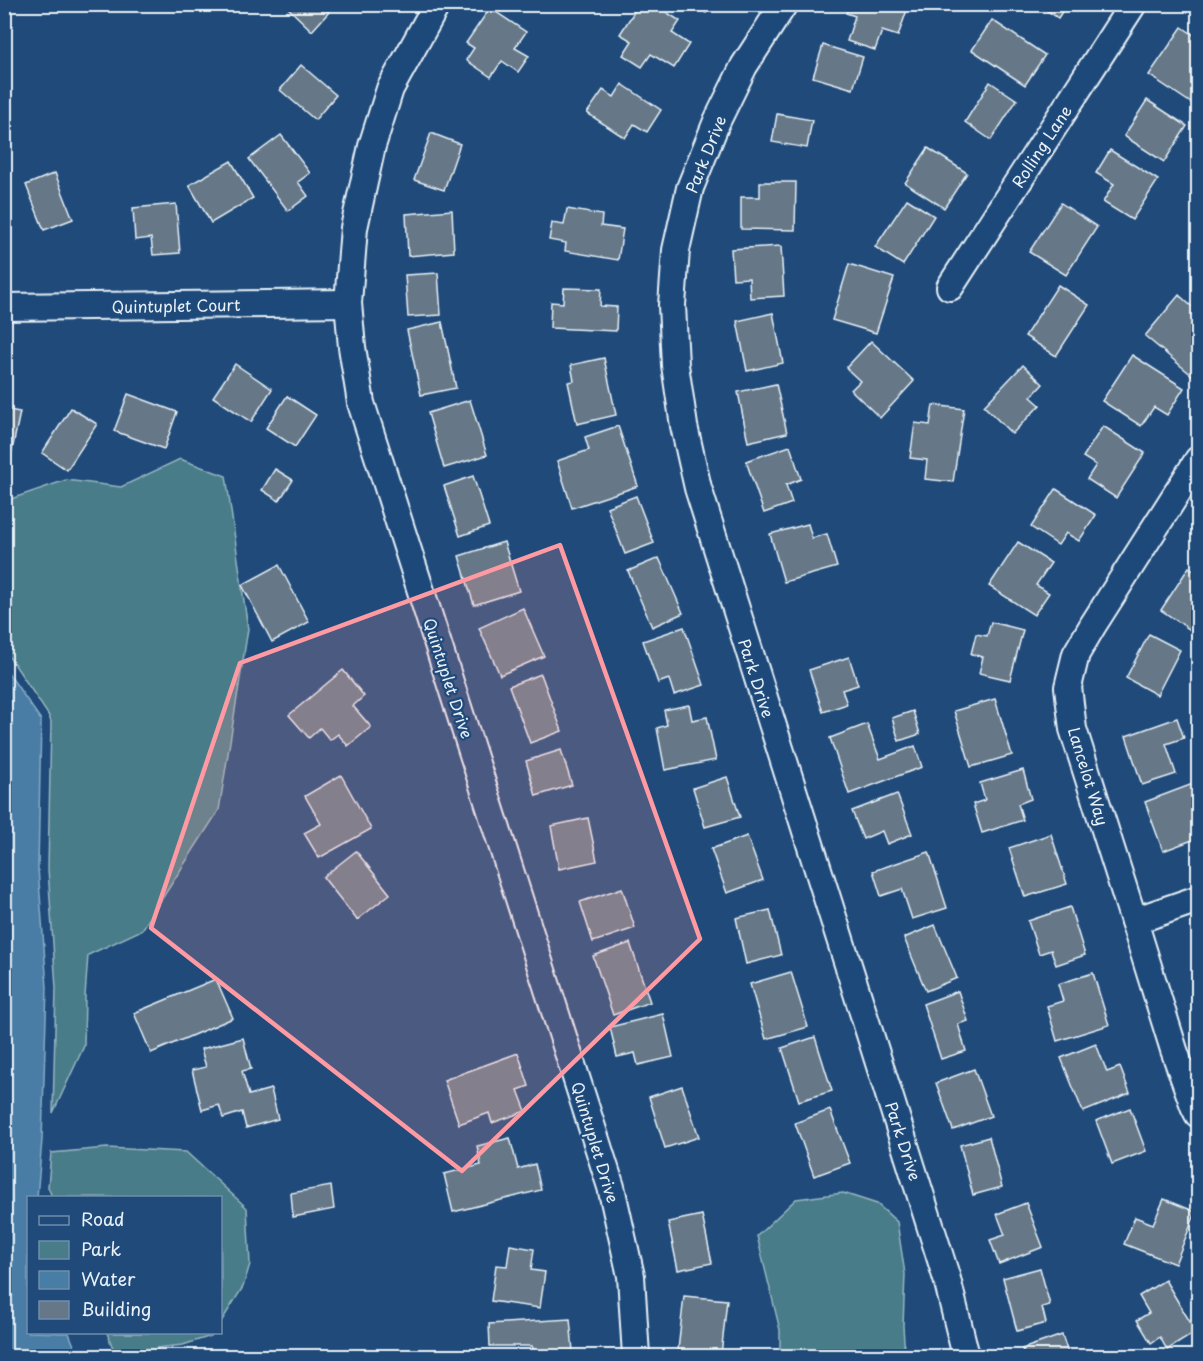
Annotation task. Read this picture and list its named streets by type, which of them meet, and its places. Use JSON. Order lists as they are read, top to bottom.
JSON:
{
  "streets": {
    "street": [
      "Rolling Lane",
      "Park Drive",
      "Quintuplet Court",
      "Quintuplet Drive",
      "Lancelot Way"
    ]
  },
  "crossings": [
    ["Quintuplet Court", "Quintuplet Drive"]
  ],
  "legend": [
    "Road",
    "Park",
    "Water",
    "Building"
  ]
}
